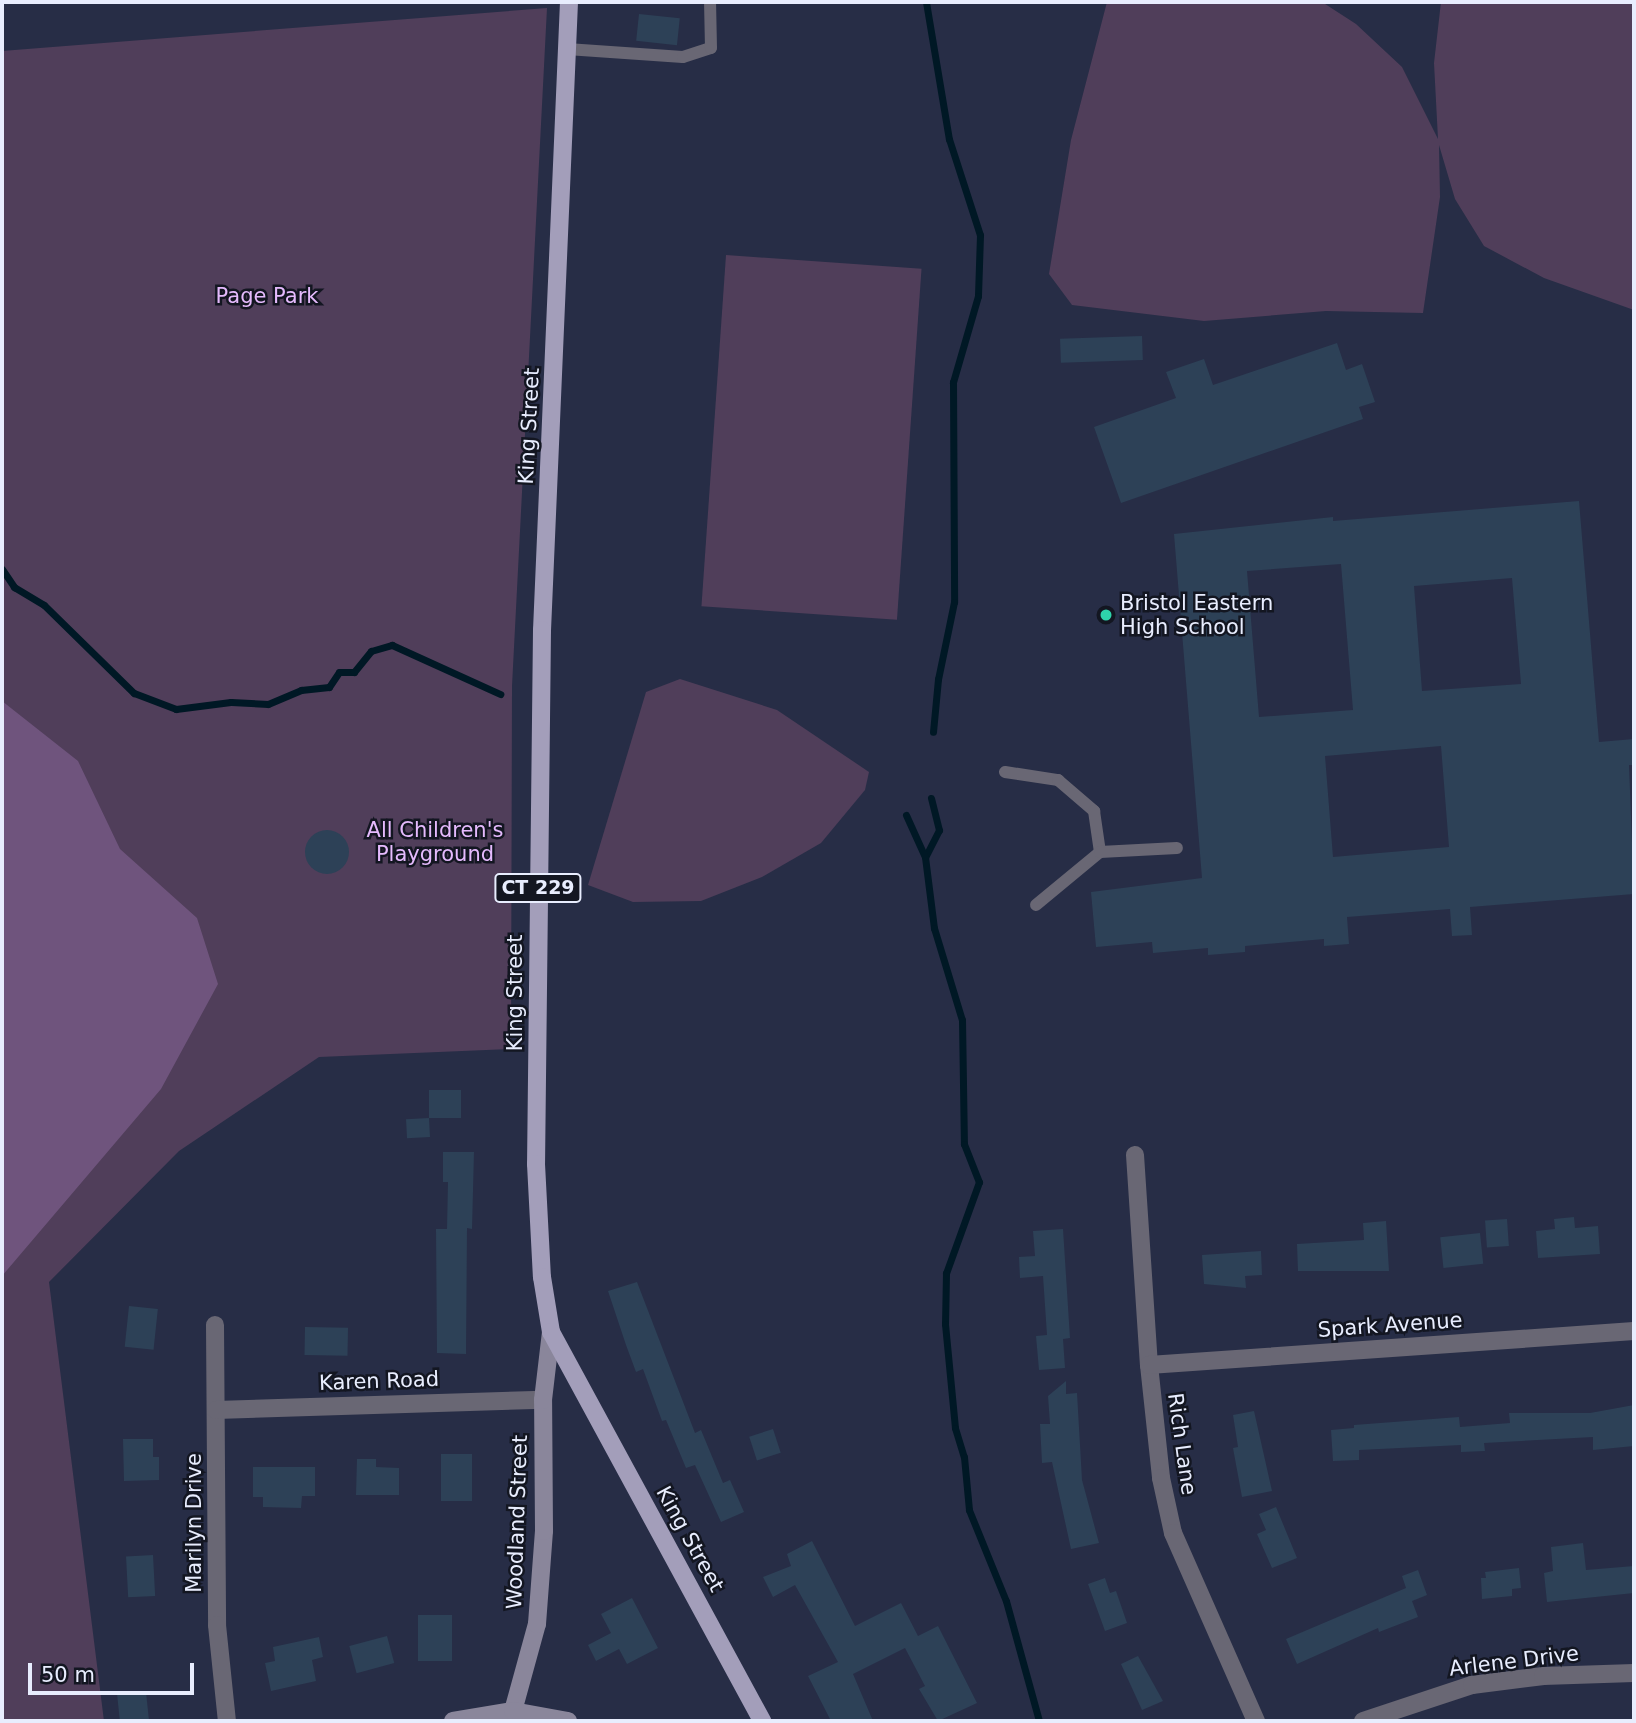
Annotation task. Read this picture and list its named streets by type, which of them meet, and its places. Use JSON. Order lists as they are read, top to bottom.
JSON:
{
  "streets": {
    "main road": ["King Street", "CT 229"],
    "street": [
      "Spark Avenue",
      "Karen Road",
      "Rich Lane",
      "Woodland Street",
      "Marilyn Drive",
      "Arlene Drive"
    ]
  },
  "crossings": [
    ["King Street", "Woodland Street"],
    ["Spark Avenue", "Rich Lane"],
    ["Karen Road", "Woodland Street"],
    ["Karen Road", "Marilyn Drive"]
  ],
  "parks": ["Page Park", "All Children's Playground"],
  "places": ["Bristol Eastern High School"],
  "scale_bar": "50 m"
}
